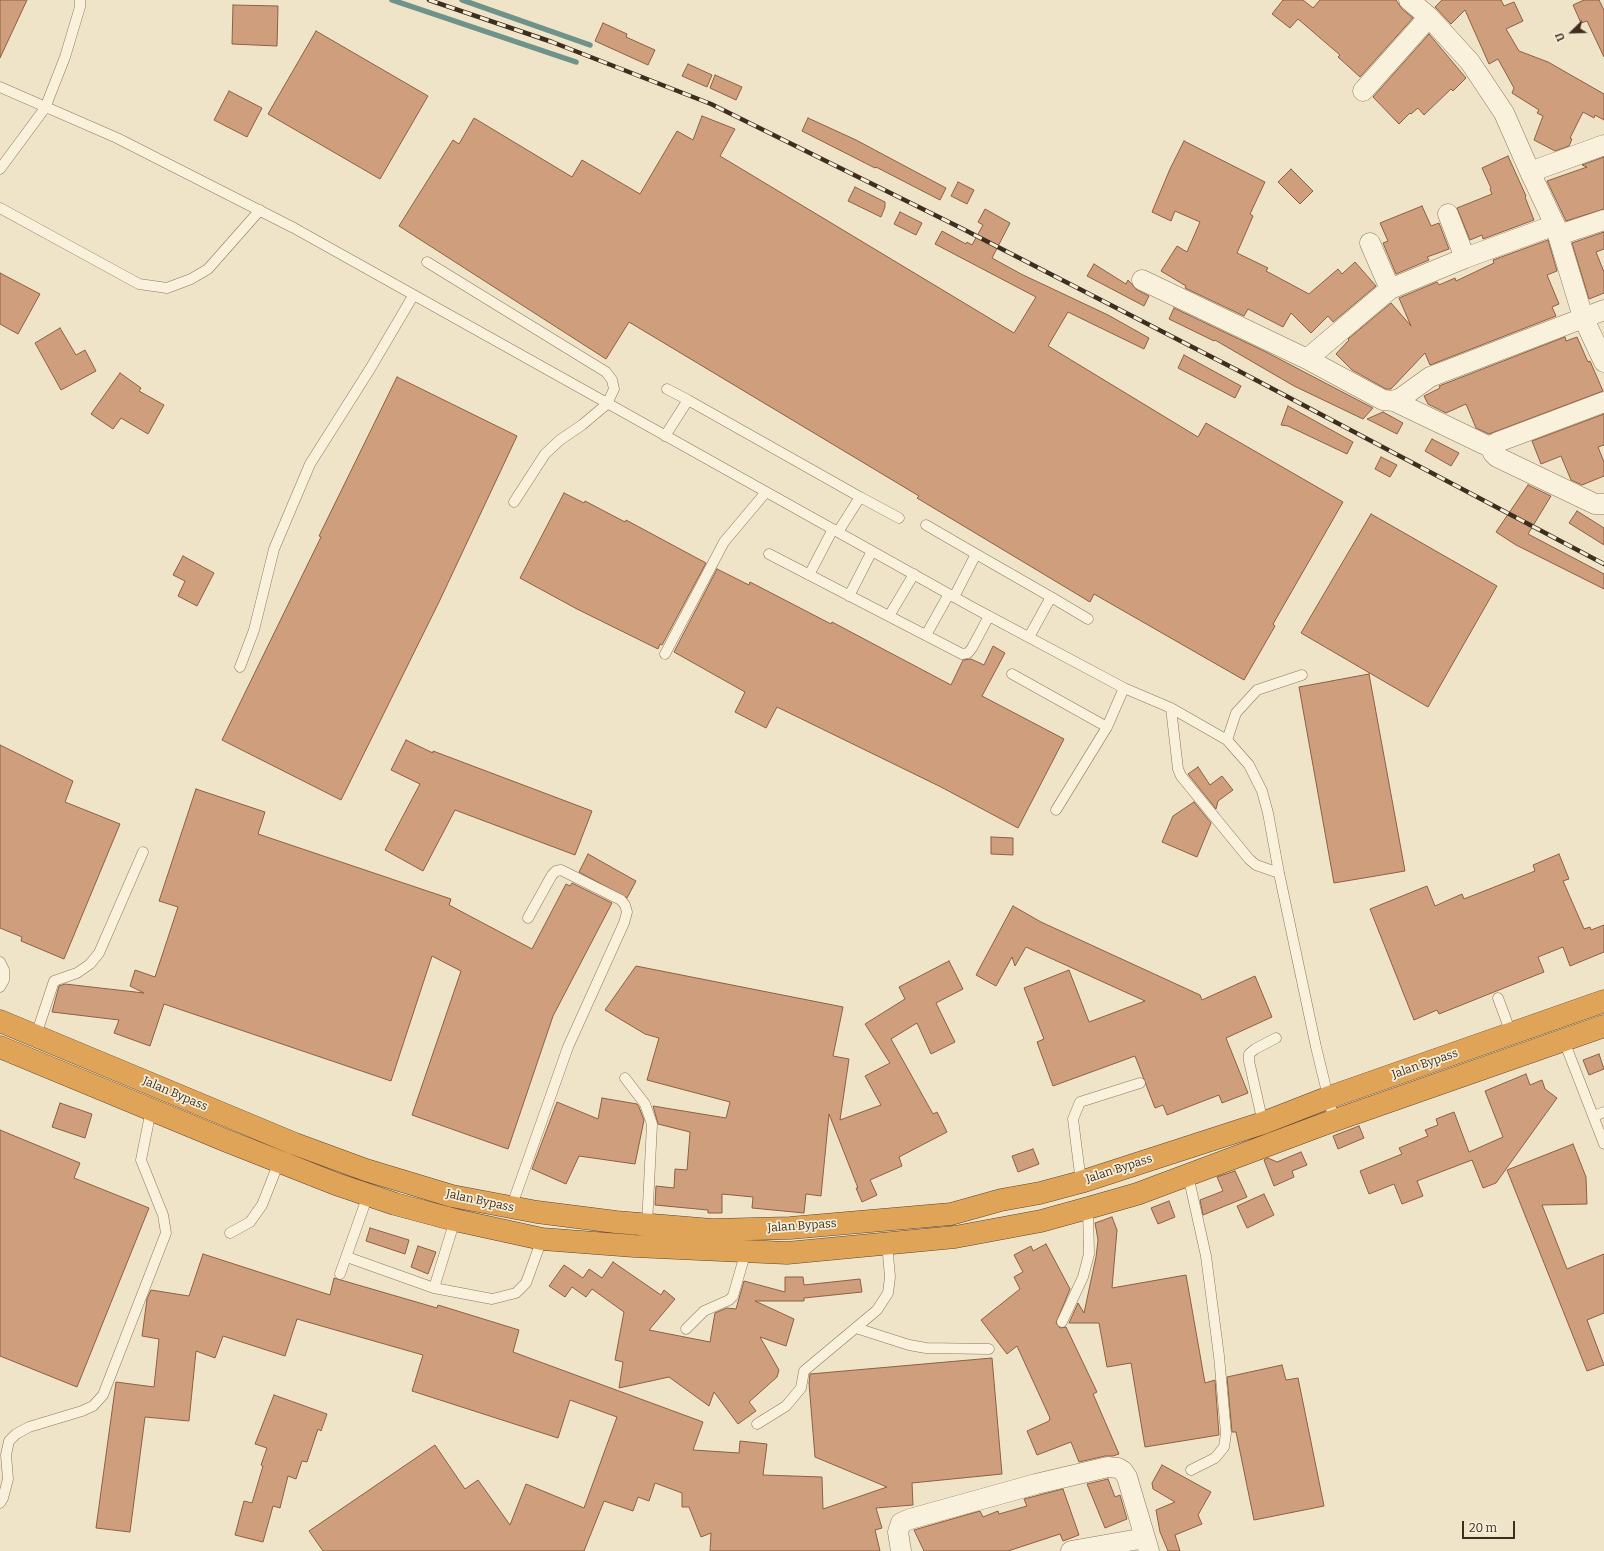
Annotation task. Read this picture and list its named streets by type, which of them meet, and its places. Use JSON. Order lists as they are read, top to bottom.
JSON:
{
  "streets": {
    "highway": ["Jalan Bypass"]
  },
  "scale_bar": "20 m",
  "north": "bottom left"
}
